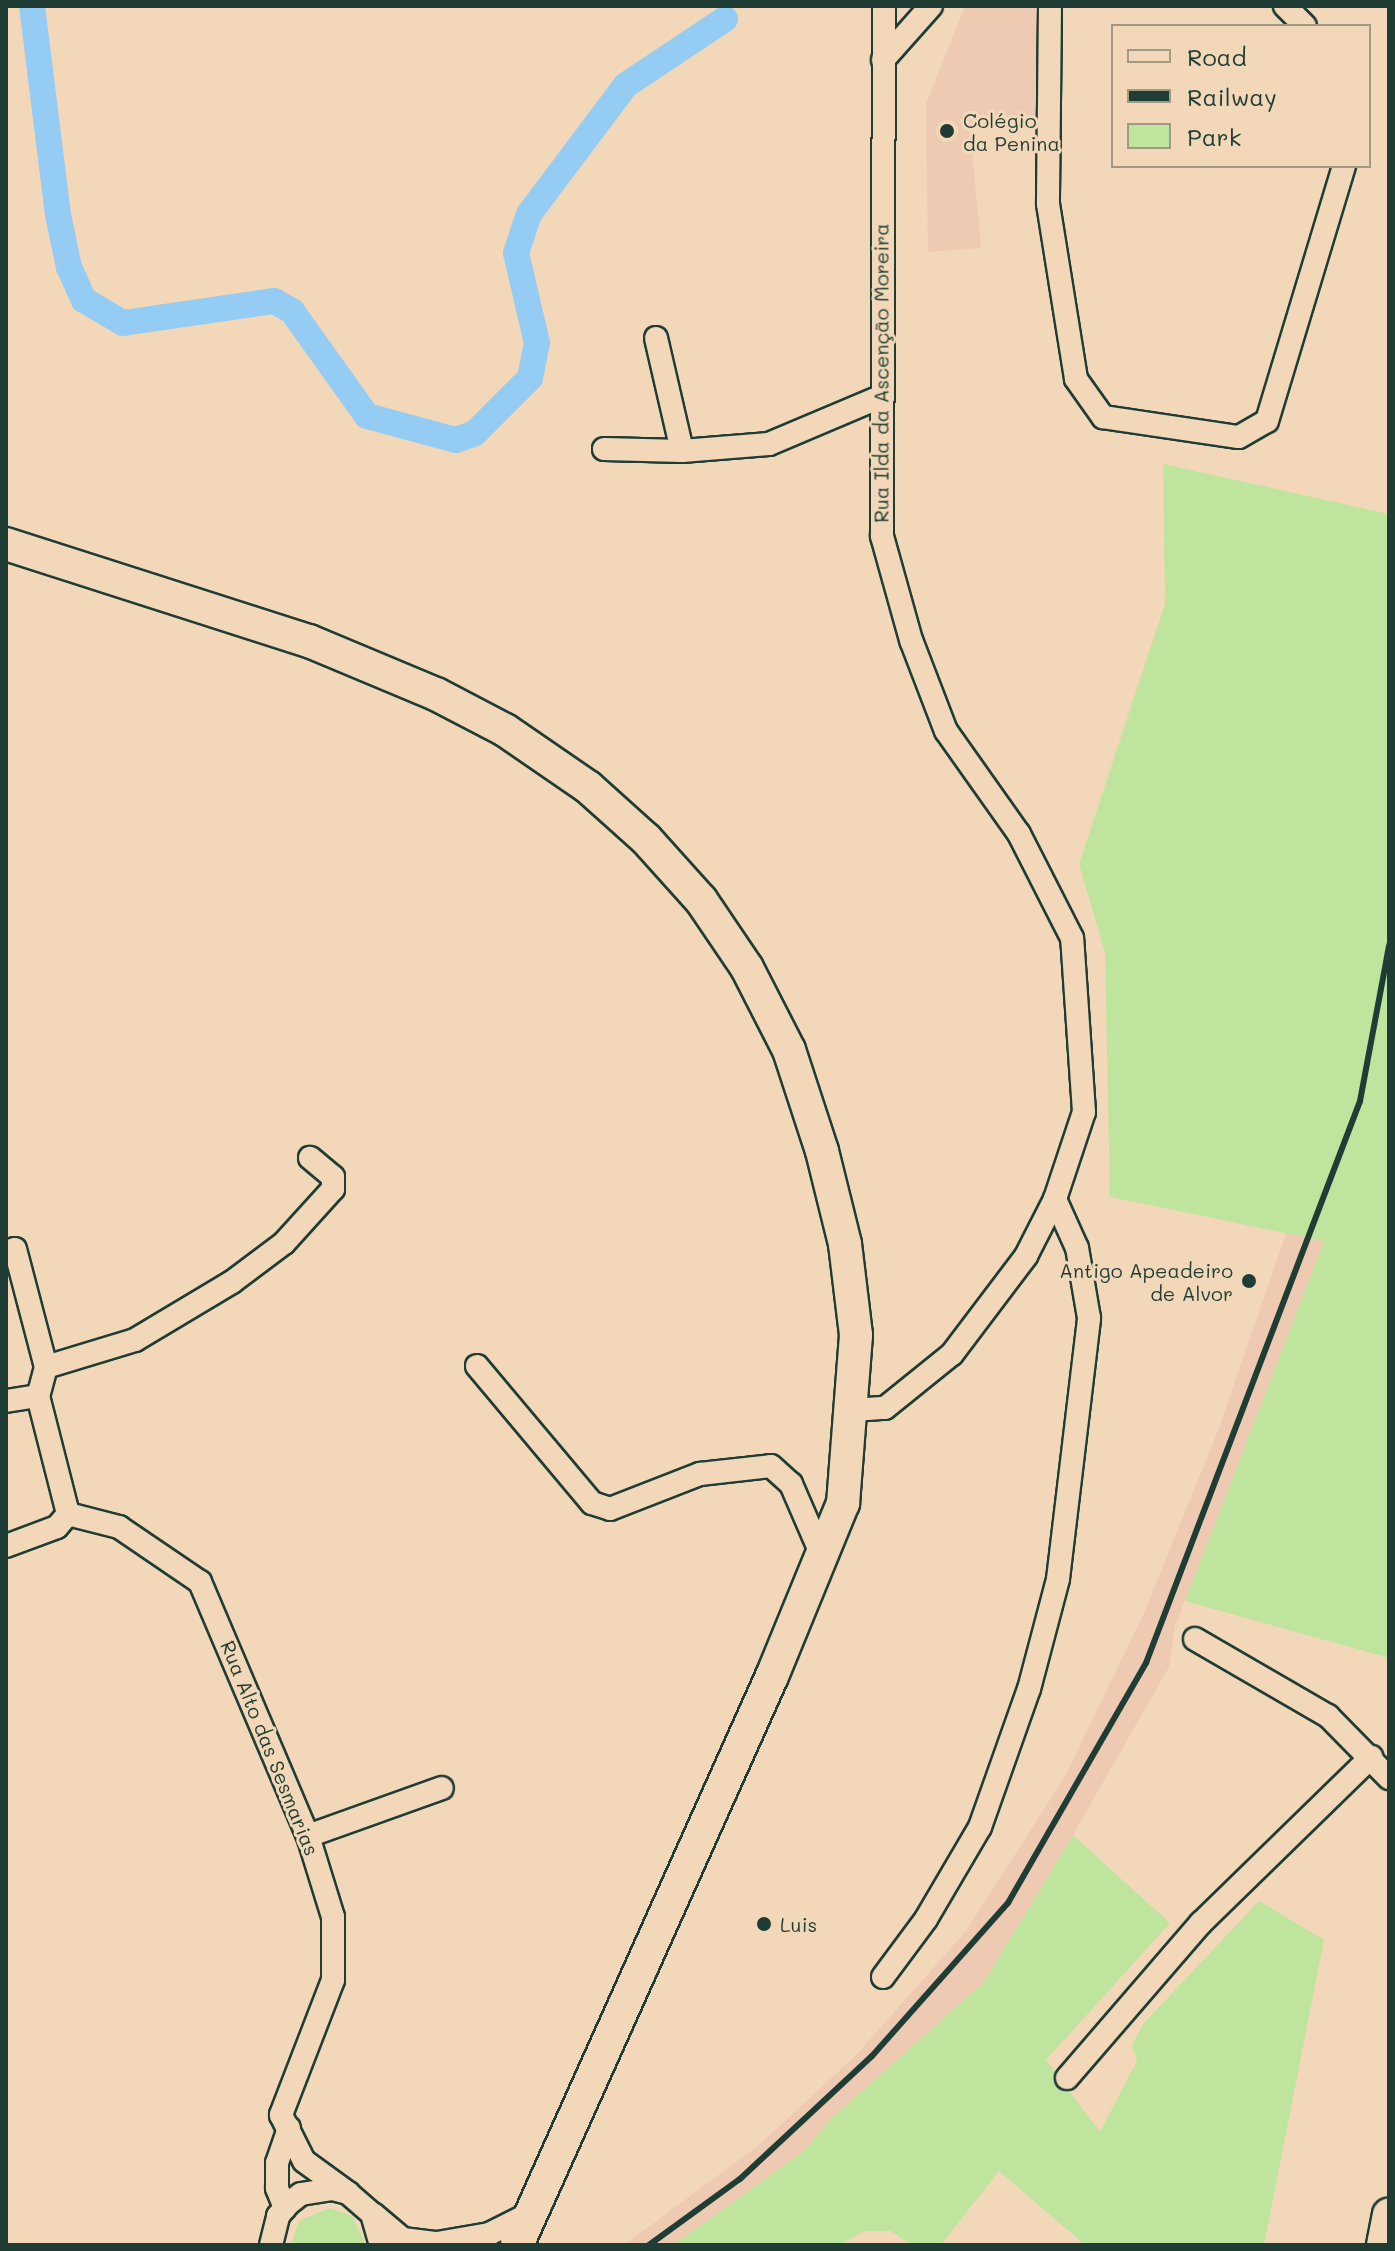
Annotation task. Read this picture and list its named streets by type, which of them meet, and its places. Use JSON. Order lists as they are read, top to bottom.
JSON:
{
  "streets": {
    "street": ["Rua Ilda da Ascenção Moreira", "Rua Alto das Sesmarias"]
  },
  "places": ["Colégio da Penina", "Antigo Apeadeiro de Alvor", "Luis"],
  "legend": ["Road", "Railway", "Park"]
}
